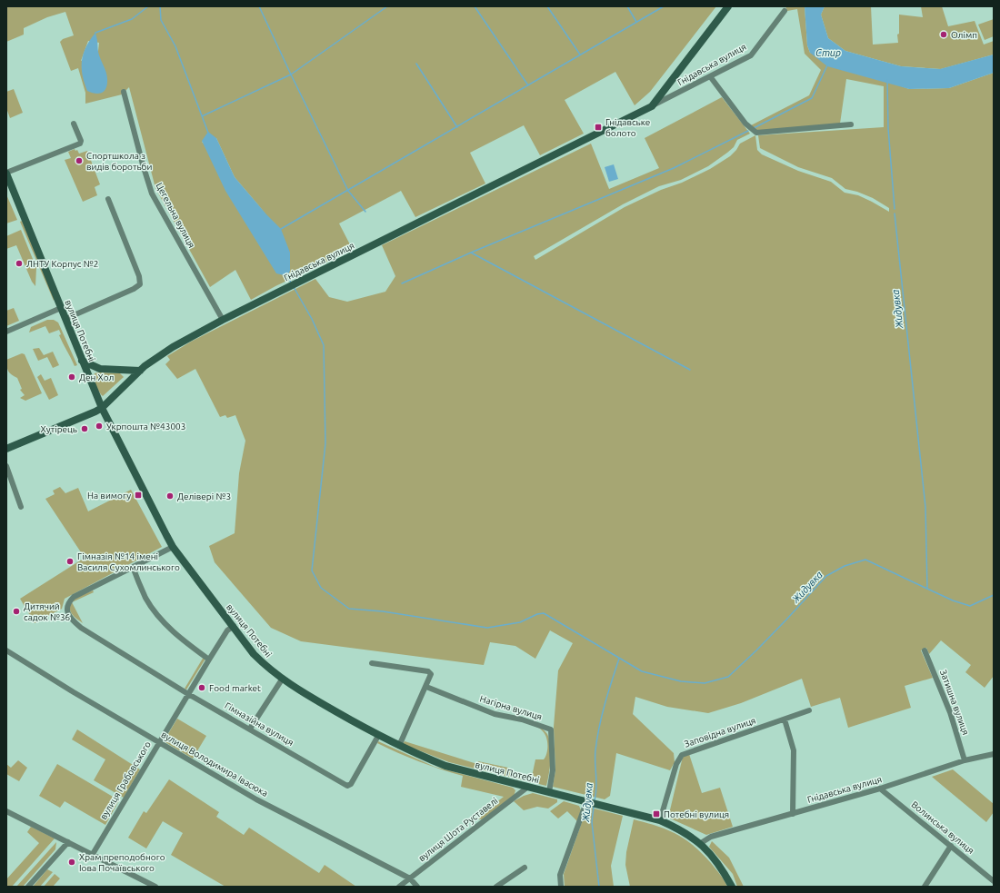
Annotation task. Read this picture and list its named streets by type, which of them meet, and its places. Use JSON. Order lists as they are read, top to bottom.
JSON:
{
  "streets": {
    "street": [
      "Гнідавська вулиця",
      "Цегельна вулиця",
      "вулиця Потебні",
      "Затишна вулиця",
      "Нагірна вулиця",
      "Гімназійна вулиця",
      "Заповідна вулиця",
      "вулиця Володимира Івасюка",
      "вулиця Грабовського",
      "Волинська вулиця",
      "вулиця Шота Руставелі"
    ]
  },
  "crossings": [
    ["Гнідавська вулиця", "Цегельна вулиця"],
    ["Гнідавська вулиця", "вулиця Потебні"],
    ["Гнідавська вулиця", "Затишна вулиця"],
    ["Гнідавська вулиця", "Волинська вулиця"],
    ["вулиця Потебні", "Нагірна вулиця"],
    ["вулиця Потебні", "Гімназійна вулиця"],
    ["вулиця Потебні", "Заповідна вулиця"],
    ["вулиця Потебні", "вулиця Грабовського"],
    ["вулиця Потебні", "вулиця Шота Руставелі"],
    ["Гімназійна вулиця", "вулиця Грабовського"],
    ["вулиця Володимира Івасюка", "вулиця Грабовського"],
    ["вулиця Володимира Івасюка", "вулиця Шота Руставелі"]
  ],
  "water": ["Стир", "Жидувка"],
  "places": {
    "other": [
      "Олімп",
      "Спортшкола з видів боротьби",
      "ЛНТУ Корпус №2",
      "Ден Хол",
      "Укрпошта №43003",
      "Хутірець",
      "Делівері №3",
      "Гімназія №14 імені Василя Сухомлинського",
      "Дитячий садок №36",
      "Food market",
      "Храм преподобного Іова Почаївського"
    ],
    "transit": ["Гнідавське болото", "На вимогу", "Потебні вулиця"]
  }
}
